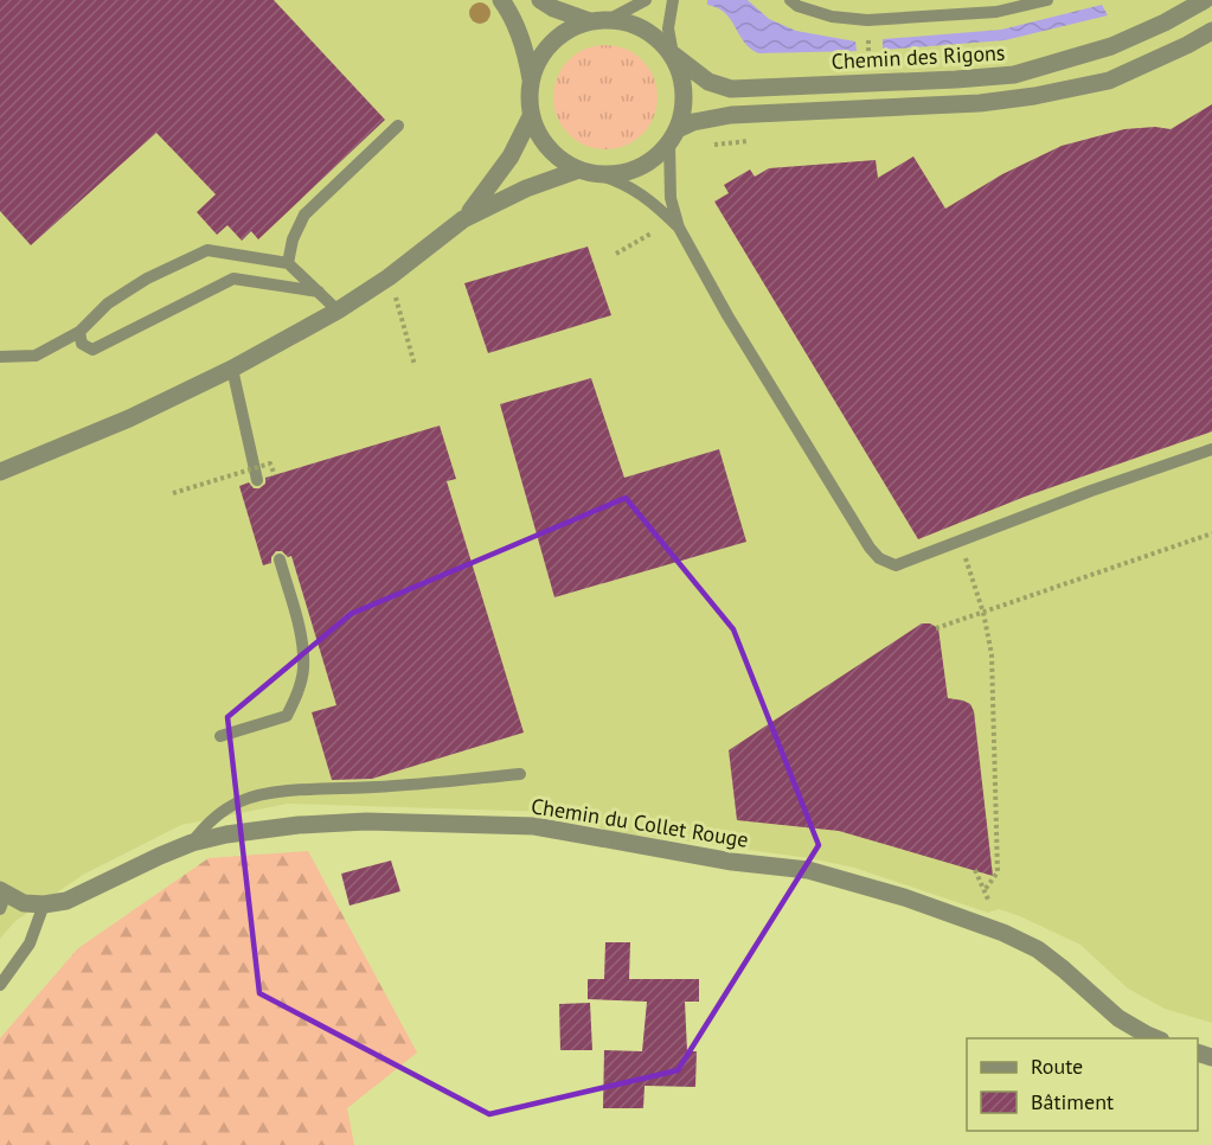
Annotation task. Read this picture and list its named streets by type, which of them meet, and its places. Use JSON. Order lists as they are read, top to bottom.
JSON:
{
  "streets": {
    "street": ["Chemin des Rigons", "Chemin du Collet Rouge"]
  },
  "legend": ["Route", "Bâtiment"]
}
